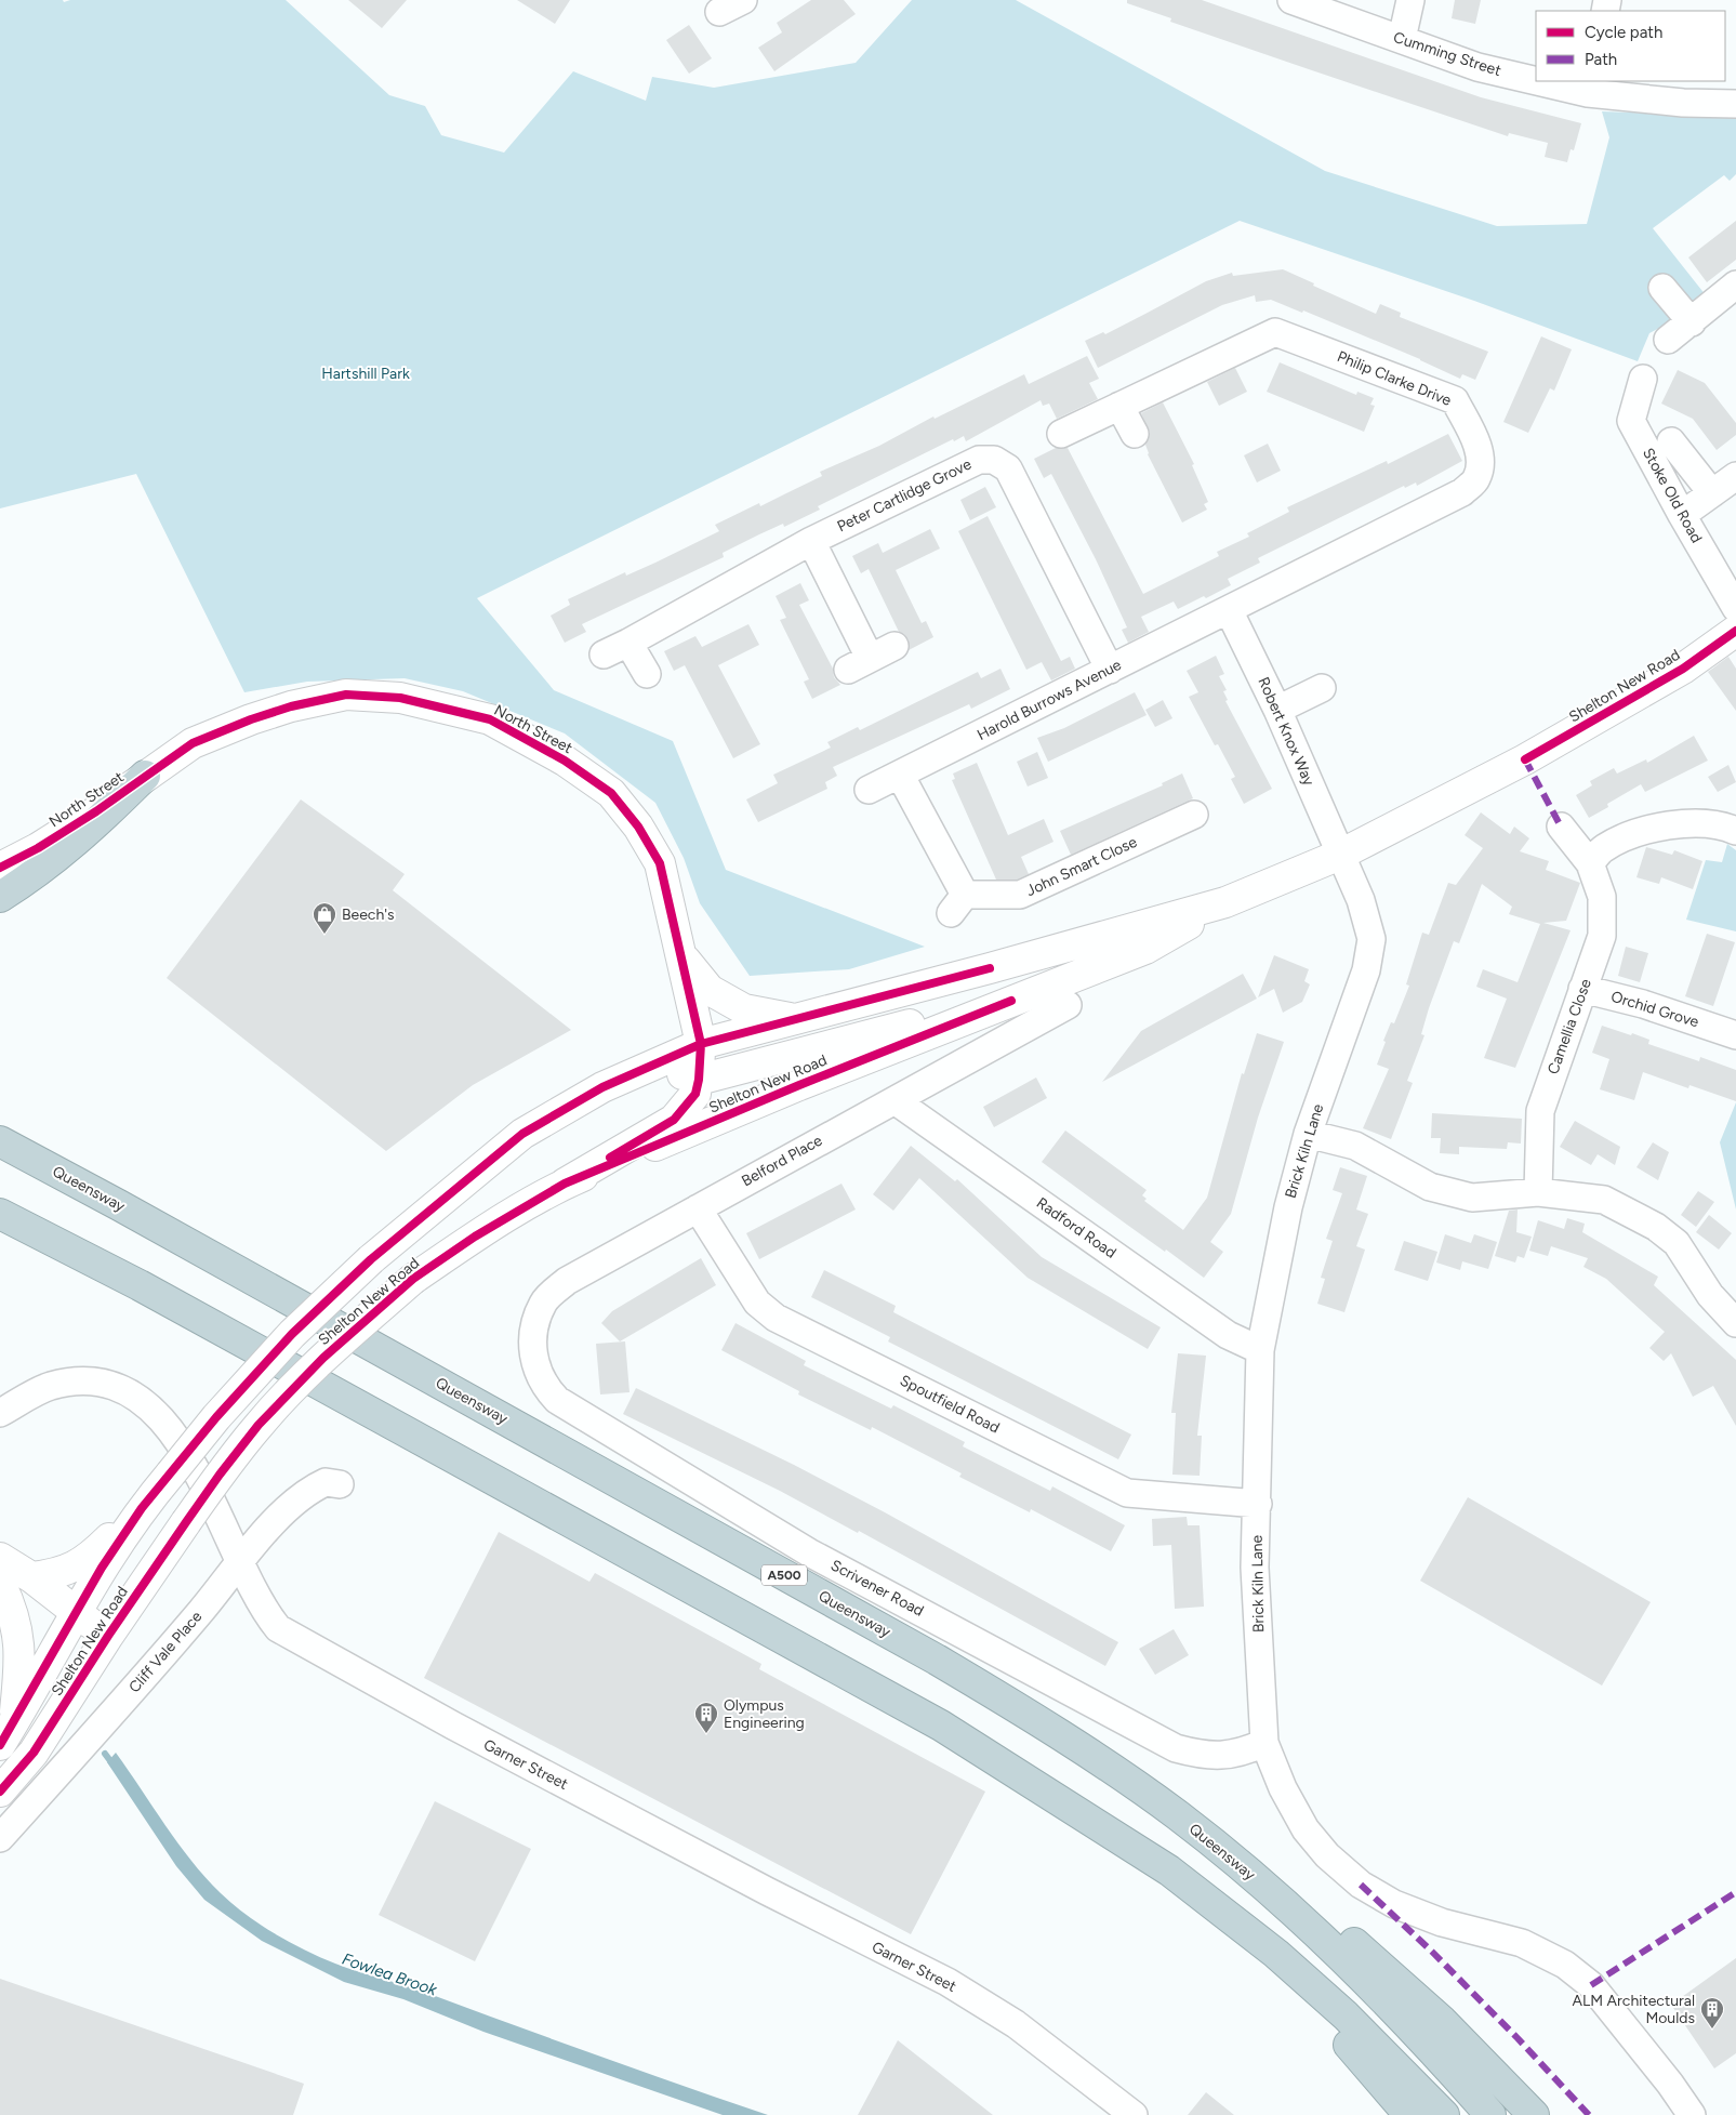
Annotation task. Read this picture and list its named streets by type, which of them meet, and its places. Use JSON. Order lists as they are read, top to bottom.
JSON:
{
  "streets": {
    "highway": ["Queensway", "A500"],
    "main road": ["Shelton New Road", "North Street"],
    "street": [
      "Cumming Street",
      "Philip Clarke Drive",
      "Peter Cartlidge Grove",
      "Stoke Old Road",
      "Harold Burrows Avenue",
      "Robert Knox Way",
      "John Smart Close",
      "Orchid Grove",
      "Camellia Close",
      "Brick Kiln Lane",
      "Belford Place",
      "Radford Road",
      "Spoutfield Road",
      "Scrivener Road",
      "Cliff Vale Place",
      "Garner Street"
    ]
  },
  "crossings": [
    ["Philip Clarke Drive", "Harold Burrows Avenue"],
    ["Philip Clarke Drive", "Robert Knox Way"],
    ["Peter Cartlidge Grove", "Harold Burrows Avenue"],
    ["Shelton New Road", "North Street"],
    ["Shelton New Road", "Robert Knox Way"],
    ["Shelton New Road", "Brick Kiln Lane"],
    ["Harold Burrows Avenue", "Robert Knox Way"],
    ["Harold Burrows Avenue", "John Smart Close"],
    ["Robert Knox Way", "Brick Kiln Lane"],
    ["Orchid Grove", "Camellia Close"],
    ["Brick Kiln Lane", "Radford Road"],
    ["Brick Kiln Lane", "Spoutfield Road"],
    ["Brick Kiln Lane", "Scrivener Road"],
    ["Belford Place", "Radford Road"],
    ["Belford Place", "Spoutfield Road"],
    ["Belford Place", "Scrivener Road"],
    ["Cliff Vale Place", "Garner Street"]
  ],
  "water": ["Fowlea Brook"],
  "parks": ["Hartshill Park"],
  "places": {
    "shop": ["Beech's"],
    "building": ["Olympus Engineering", "ALM Architectural Moulds"]
  },
  "legend": ["Cycle path", "Path"]
}
